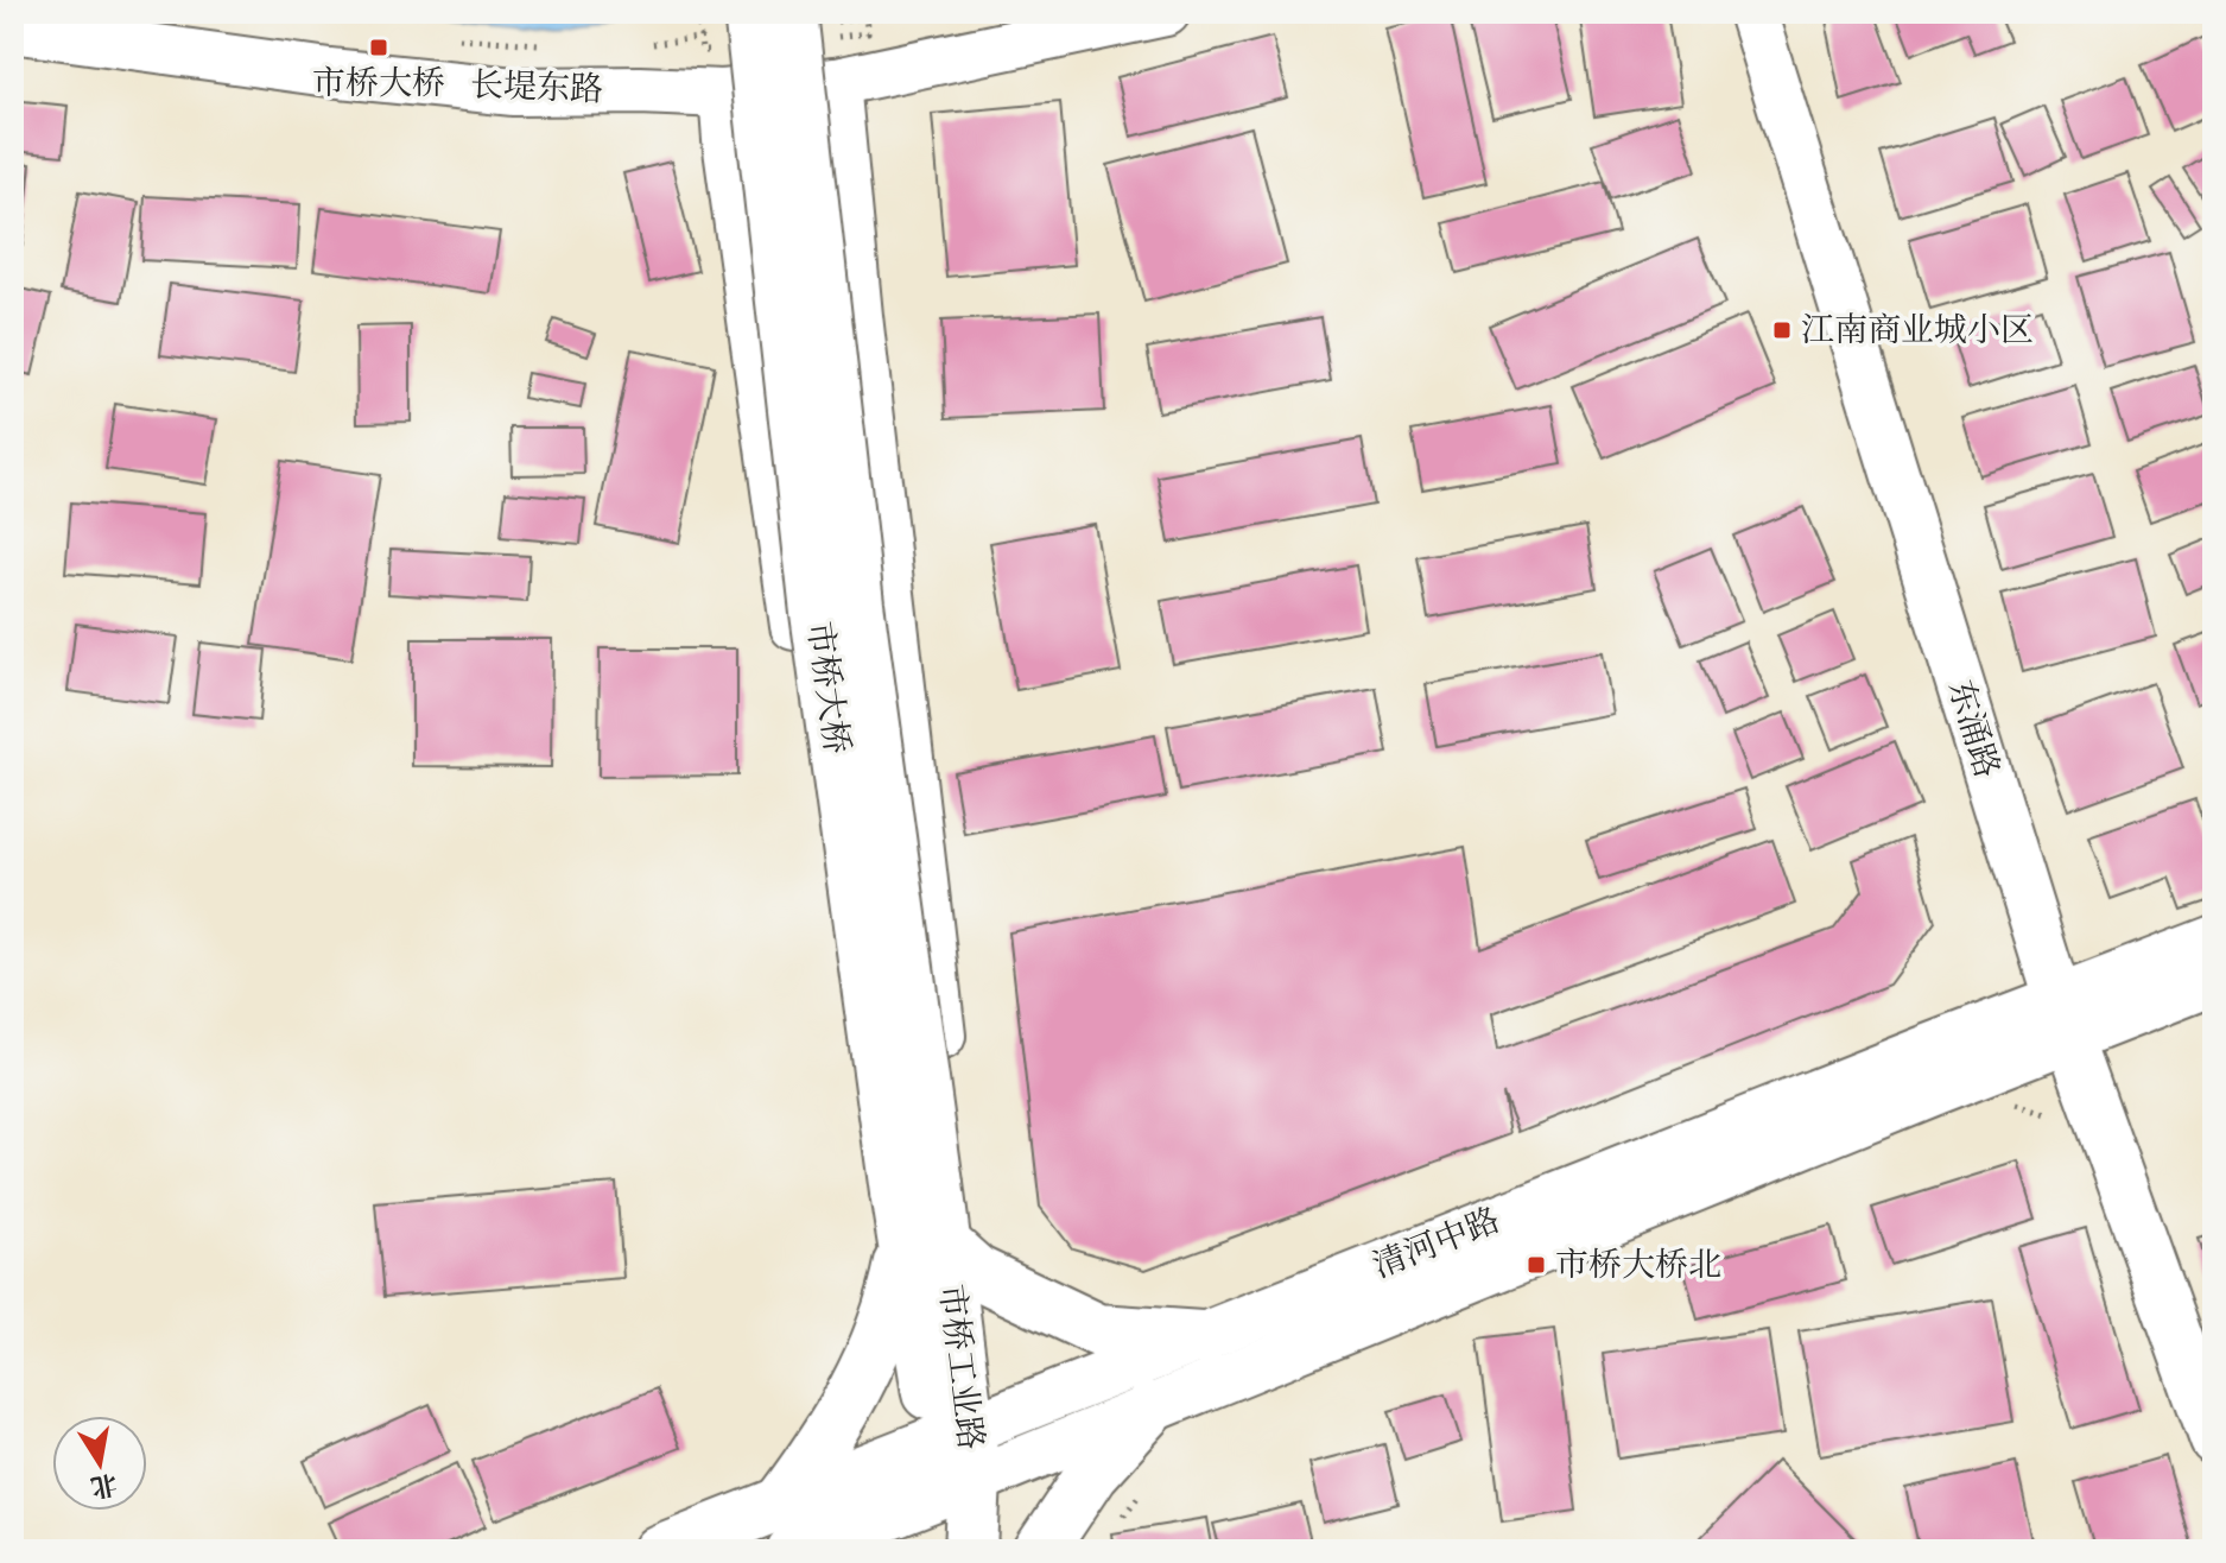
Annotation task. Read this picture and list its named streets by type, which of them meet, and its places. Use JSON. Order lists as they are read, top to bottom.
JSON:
{
  "streets": {
    "main road": ["市桥大桥", "清河中路", "市桥工业路"],
    "street": ["长堤东路", "东涌路"]
  },
  "crossings": [
    ["市桥大桥", "市桥工业路"],
    ["东涌路", "清河中路"],
    ["清河中路", "市桥工业路"]
  ],
  "places": {
    "transit": ["市桥大桥", "江南商业城小区", "市桥大桥北"]
  },
  "north": "bottom"
}
